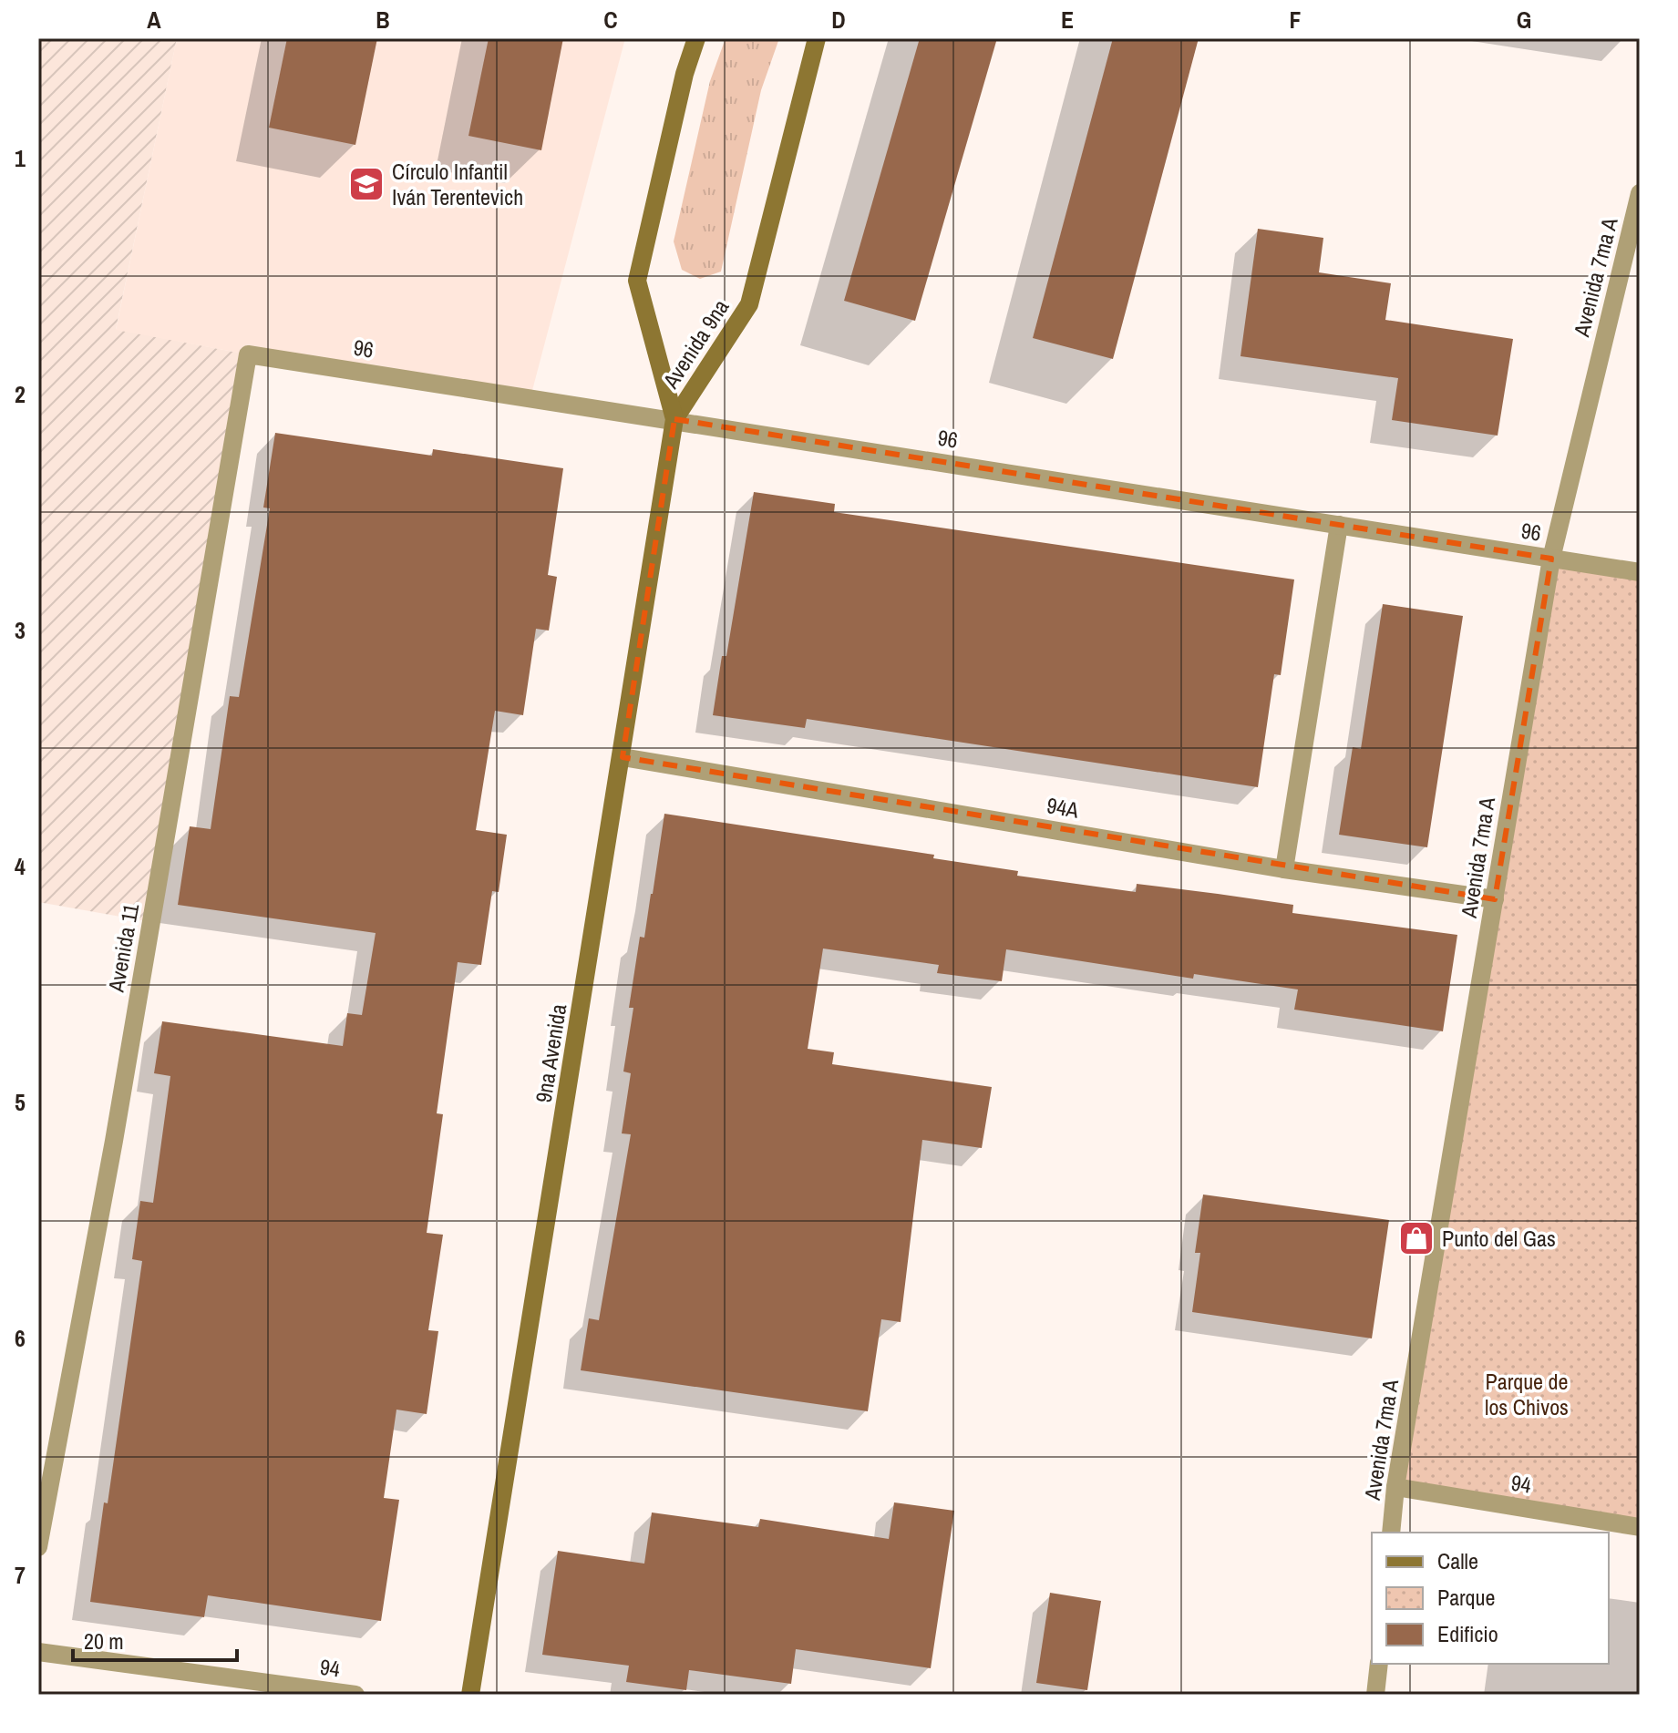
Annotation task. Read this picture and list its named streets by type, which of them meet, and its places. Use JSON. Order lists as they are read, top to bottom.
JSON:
{
  "streets": {
    "main road": ["Avenida 9na", "9na Avenida"],
    "street": [
      "Avenida 7ma A",
      "96",
      "94A",
      "Avenida 11",
      "94"
    ]
  },
  "crossings": [
    ["Avenida 7ma A", "96"],
    ["Avenida 7ma A", "94A"],
    ["Avenida 7ma A", "94"],
    ["Avenida 9na", "96"],
    ["Avenida 9na", "9na Avenida"],
    ["96", "Avenida 11"],
    ["96", "9na Avenida"],
    ["94A", "9na Avenida"]
  ],
  "parks": ["Parque de los Chivos"],
  "places": {
    "school or university": ["Círculo Infantil Iván Terentevich"],
    "shop": ["Punto del Gas"]
  },
  "legend": ["Calle", "Parque", "Edificio"],
  "scale_bar": "20 m",
  "grid": {
    "columns": [
      "A",
      "B",
      "C",
      "D",
      "E",
      "F",
      "G"
    ],
    "rows": [
      "1",
      "2",
      "3",
      "4",
      "5",
      "6",
      "7"
    ]
  }
}
